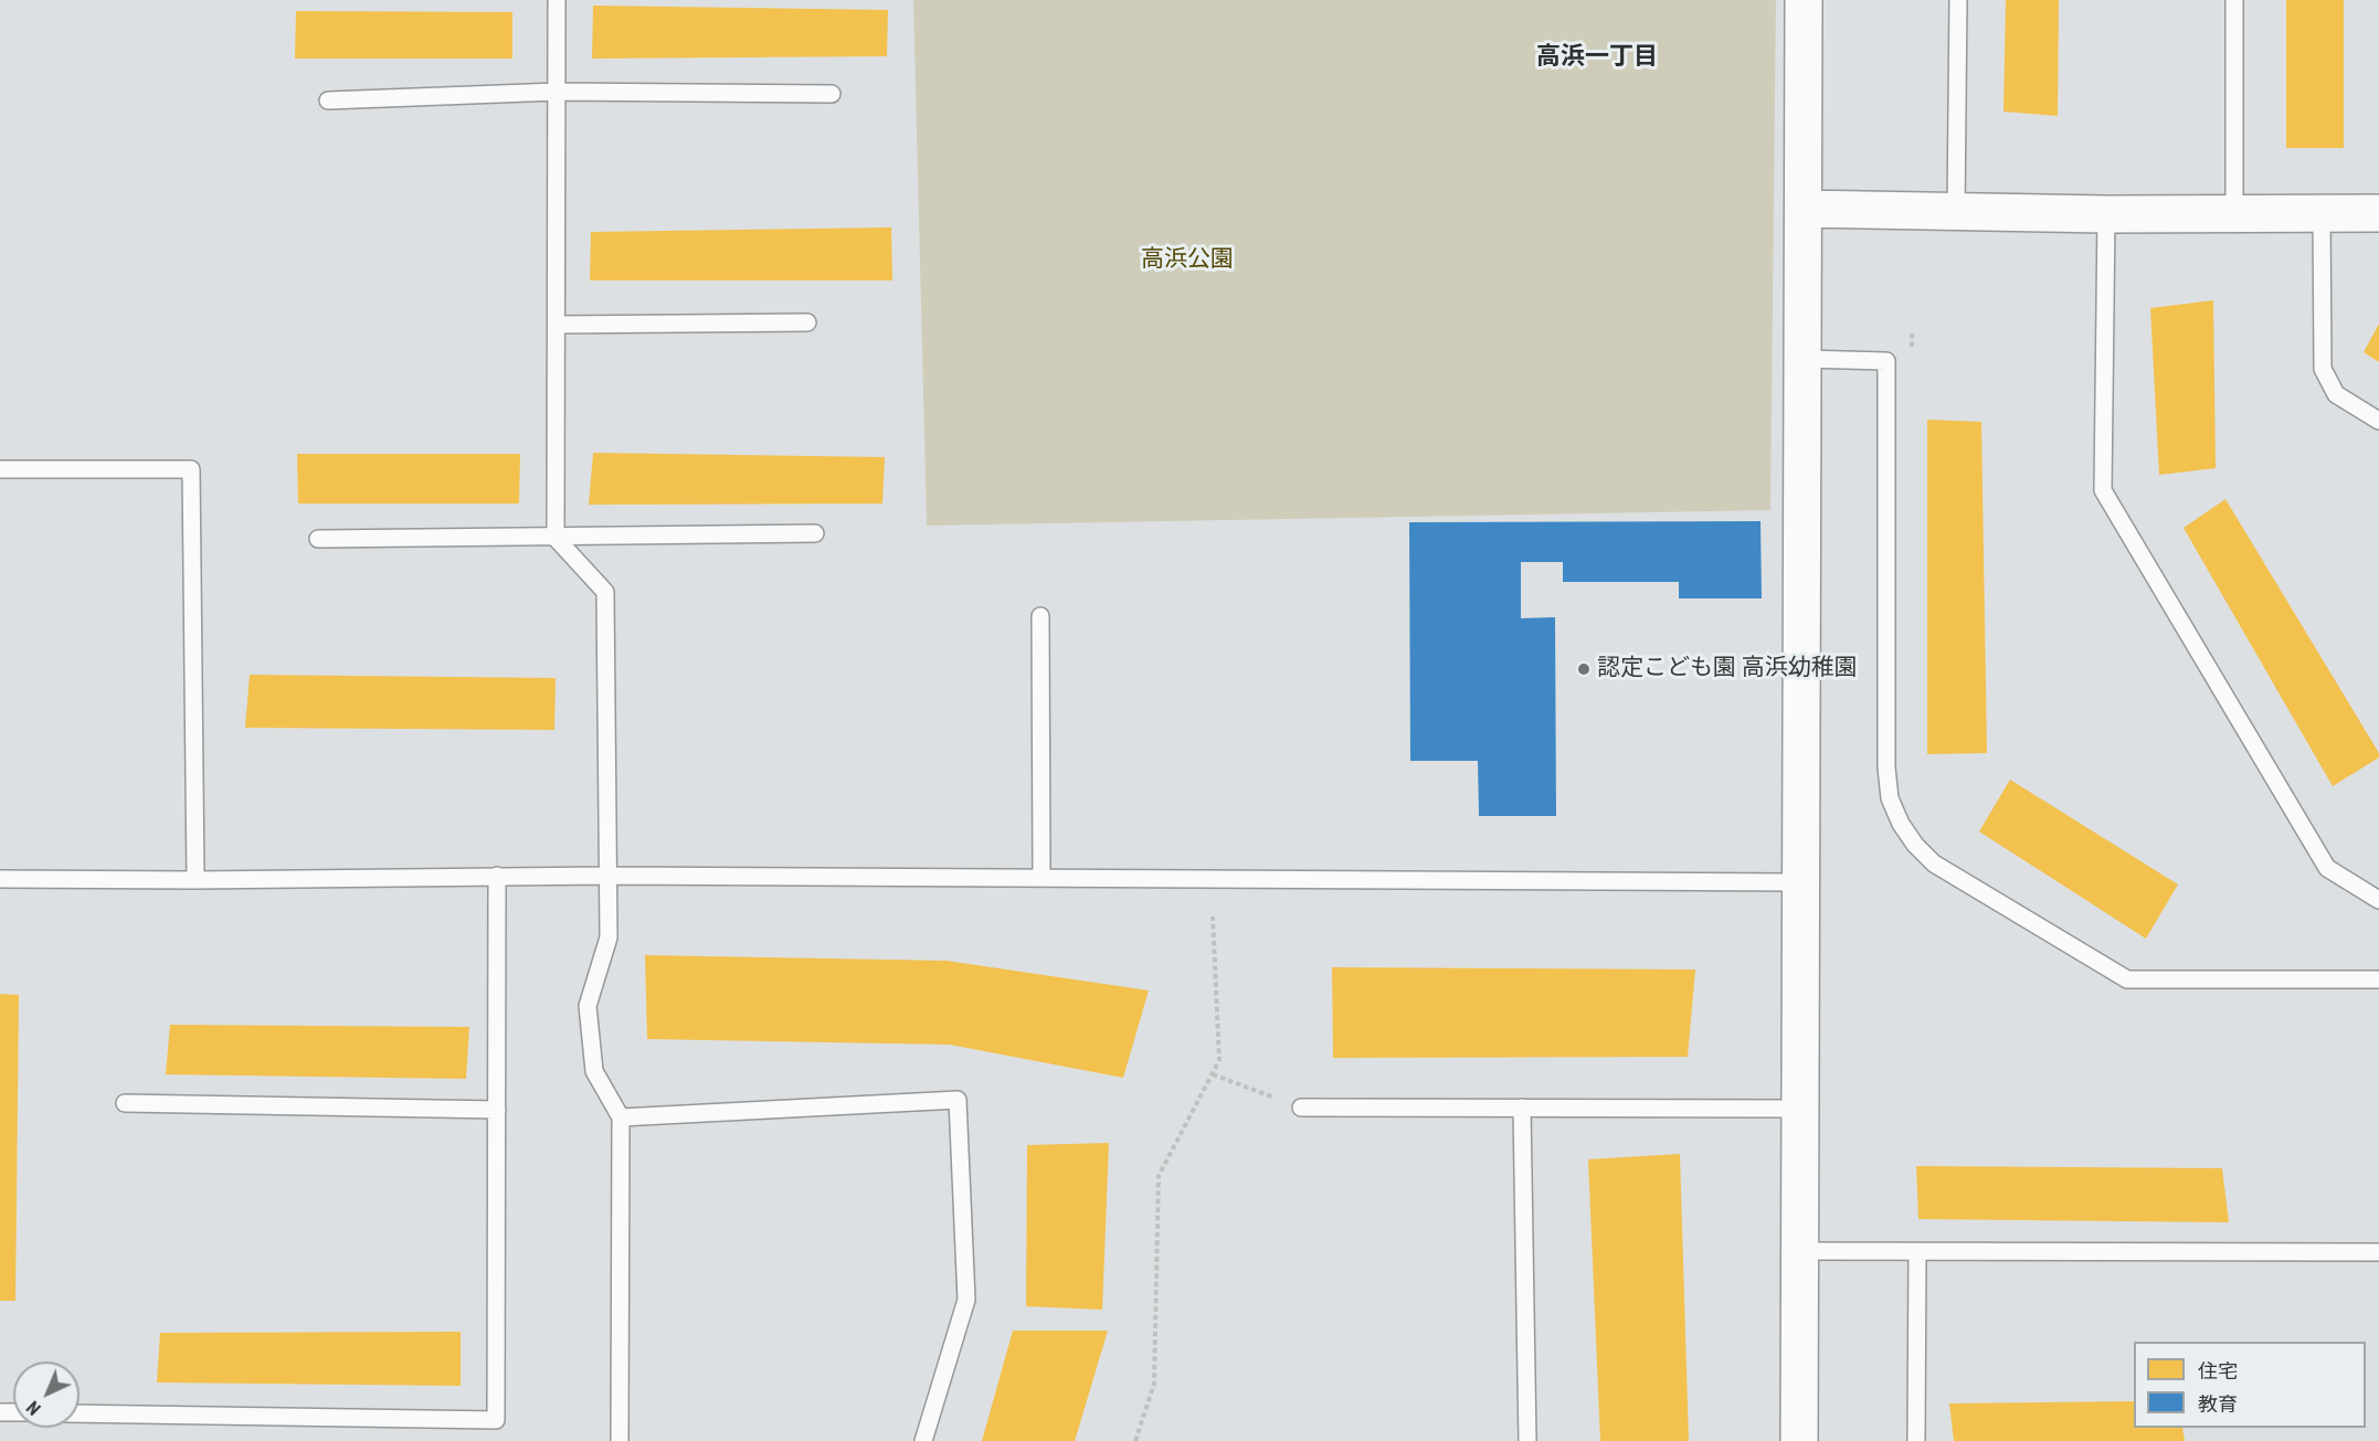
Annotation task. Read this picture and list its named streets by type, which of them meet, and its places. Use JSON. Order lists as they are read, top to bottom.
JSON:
{
  "districts": ["高浜一丁目"],
  "parks": ["高浜公園"],
  "places": ["認定こども園 高浜幼稚園"],
  "legend": ["住宅", "教育"],
  "north": "bottom left"
}
